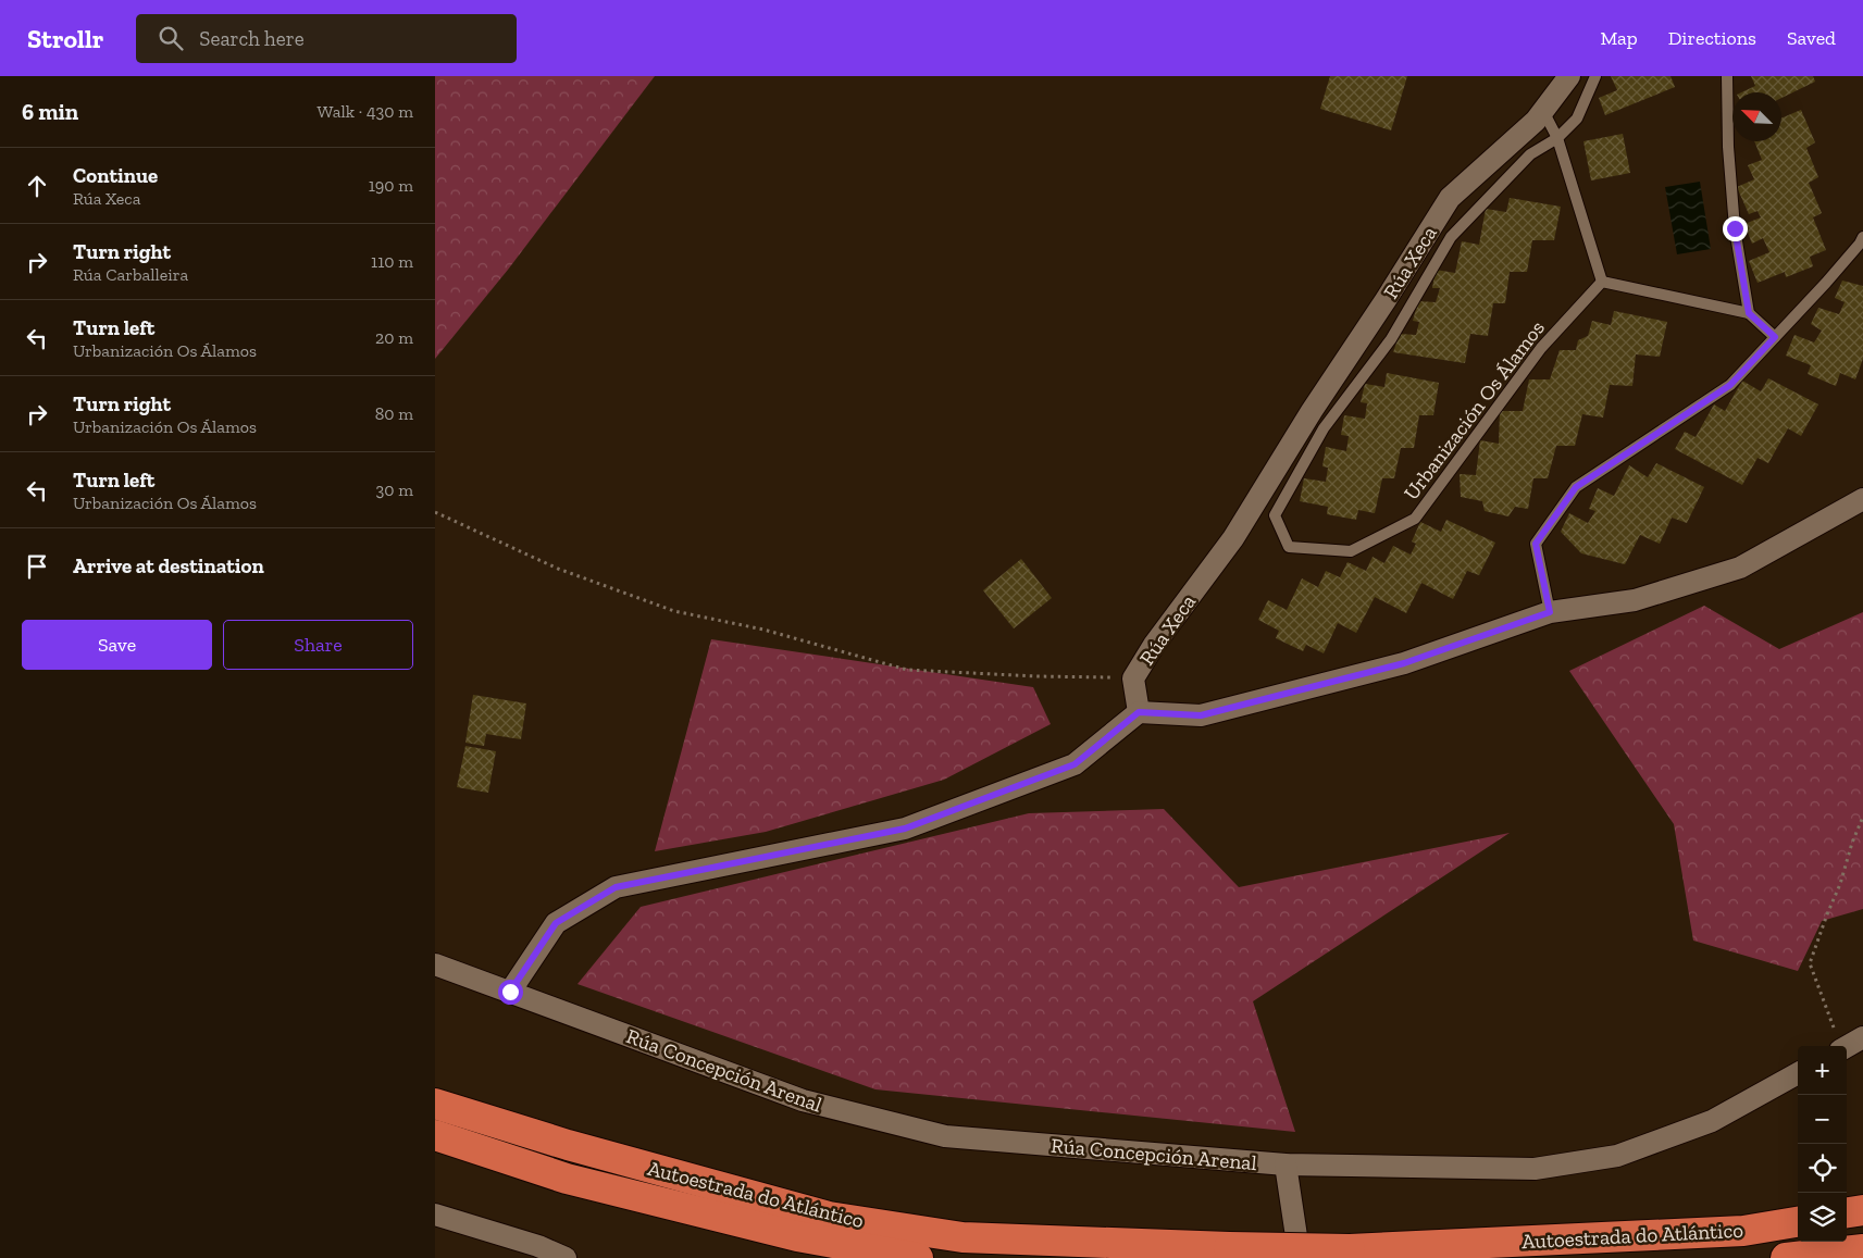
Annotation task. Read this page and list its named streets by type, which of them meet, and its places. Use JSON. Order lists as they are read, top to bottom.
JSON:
{
  "streets": {
    "highway": ["Autoestrada do Atlántico"],
    "street": ["Rúa Xeca", "Rúa Concepción Arenal"],
    "lane": ["Urbanización Os Álamos"]
  },
  "north": "top left",
  "page": {
    "header": "Strollr",
    "search": "Search here",
    "nav": ["Map", "Directions", "Saved"],
    "heading": ["6 min", "Walk · 430 m"],
    "list": [
      ["Continue", "Rúa Xeca", "190 m"],
      ["Turn right", "Rúa Carballeira", "110 m"],
      ["Turn left", "Urbanización Os Álamos", "20 m"],
      ["Turn right", "Urbanización Os Álamos", "80 m"],
      ["Turn left", "Urbanización Os Álamos", "30 m"],
      "Arrive at destination"
    ],
    "buttons": ["Save", "Share"],
    "map_buttons": ["+", "−"]
  }
}
